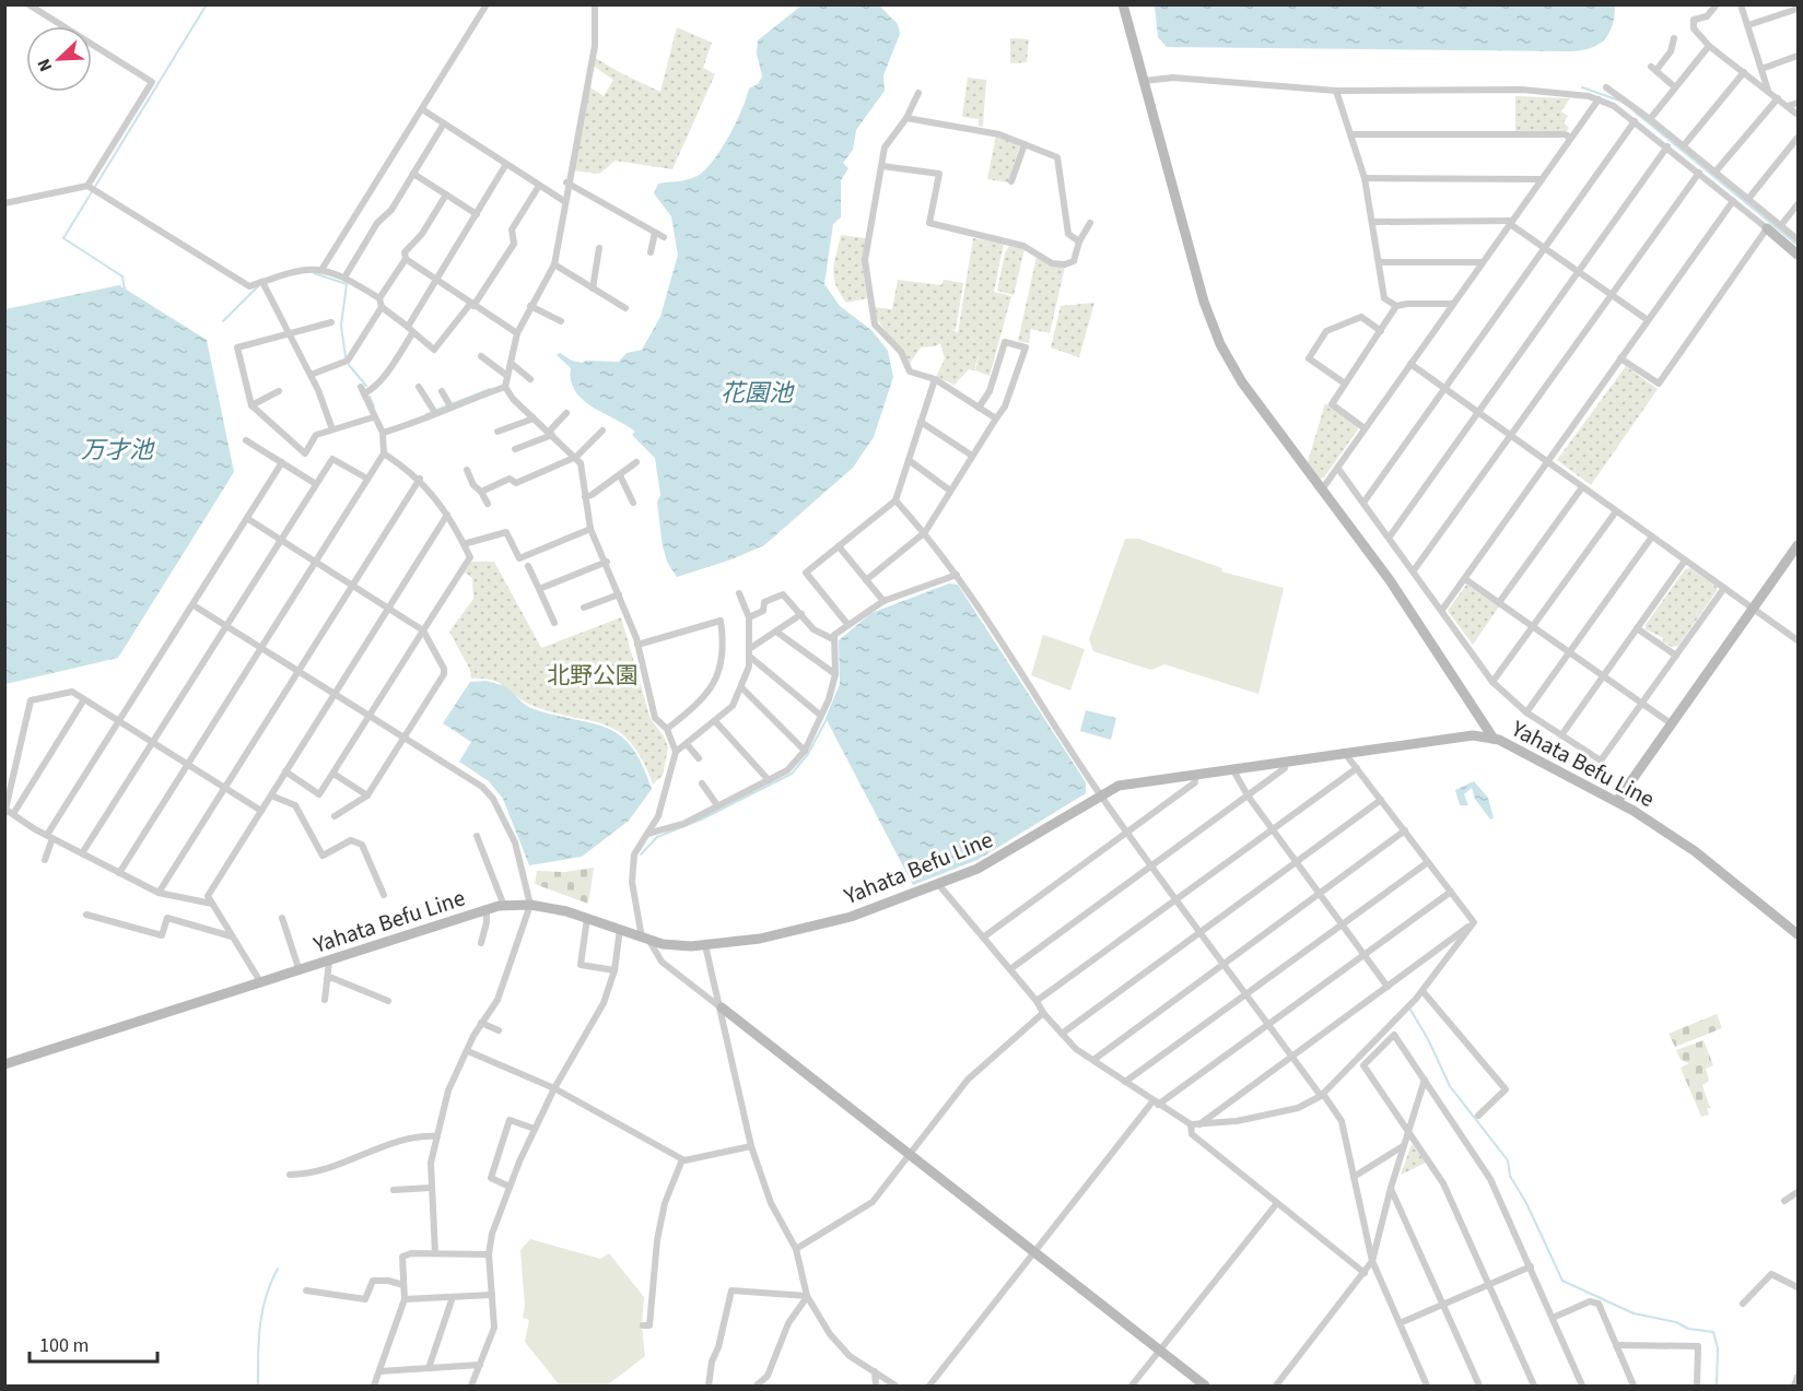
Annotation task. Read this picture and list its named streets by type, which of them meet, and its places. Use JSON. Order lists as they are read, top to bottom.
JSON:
{
  "streets": {
    "main road": ["Yahata Befu Line"]
  },
  "water": ["花園池", "万才池"],
  "parks": ["北野公園"],
  "scale_bar": "100 m",
  "north": "bottom left"
}
